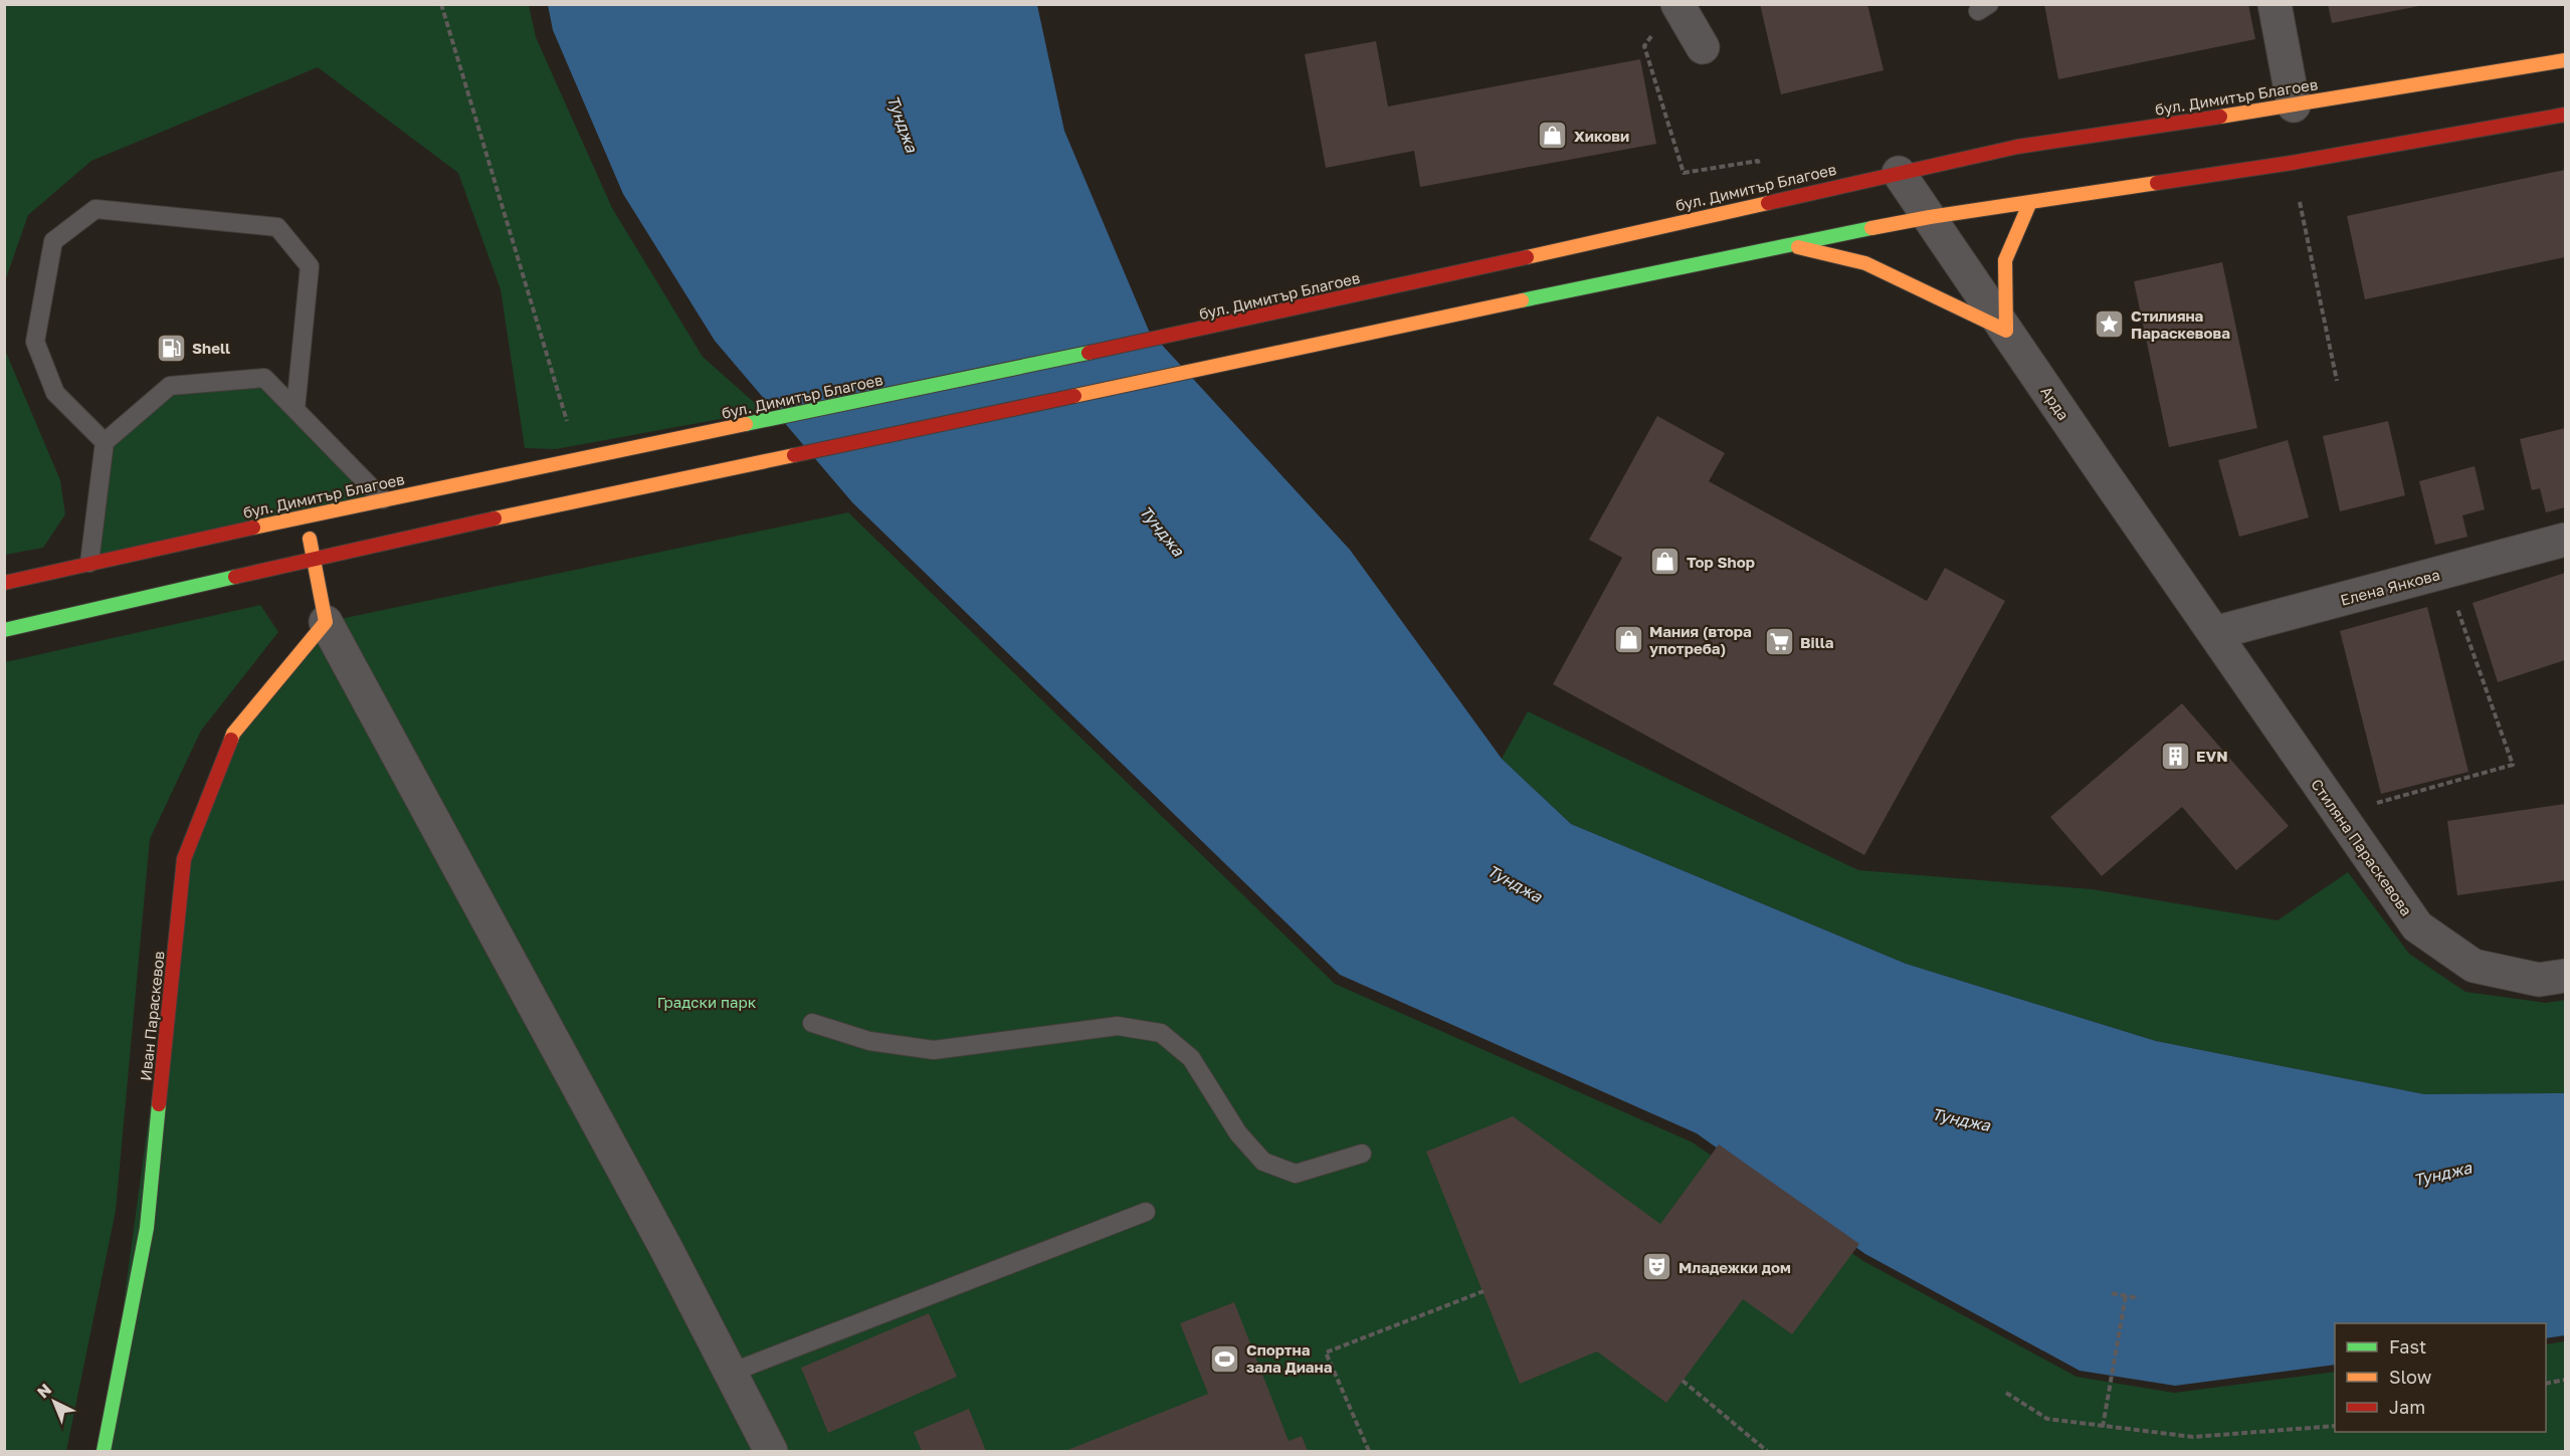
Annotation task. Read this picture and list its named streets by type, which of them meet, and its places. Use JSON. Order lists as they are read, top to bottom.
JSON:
{
  "streets": {
    "main road": ["бул. Димитър Благоев", "Иван Параскевов"],
    "street": ["Арда", "Елена Янкова", "Стиляна Параскевова"]
  },
  "crossings": [
    ["бул. Димитър Благоев", "Арда"],
    ["Арда", "Елена Янкова"],
    ["Арда", "Стиляна Параскевова"],
    ["Елена Янкова", "Стиляна Параскевова"]
  ],
  "water": ["Тунджа"],
  "parks": ["Градски парк"],
  "places": {
    "shop": ["Хикови", "Top Shop", "Мания (втора употреба)"],
    "place": ["Стилияна Параскевова"],
    "fuel station": ["Shell"],
    "supermarket": ["Billa"],
    "building": ["EVN"],
    "theatre": ["Младежки дом"],
    "sports": ["Спортна зала Диана"]
  },
  "legend": ["Fast", "Slow", "Jam"],
  "north": "top left"
}
